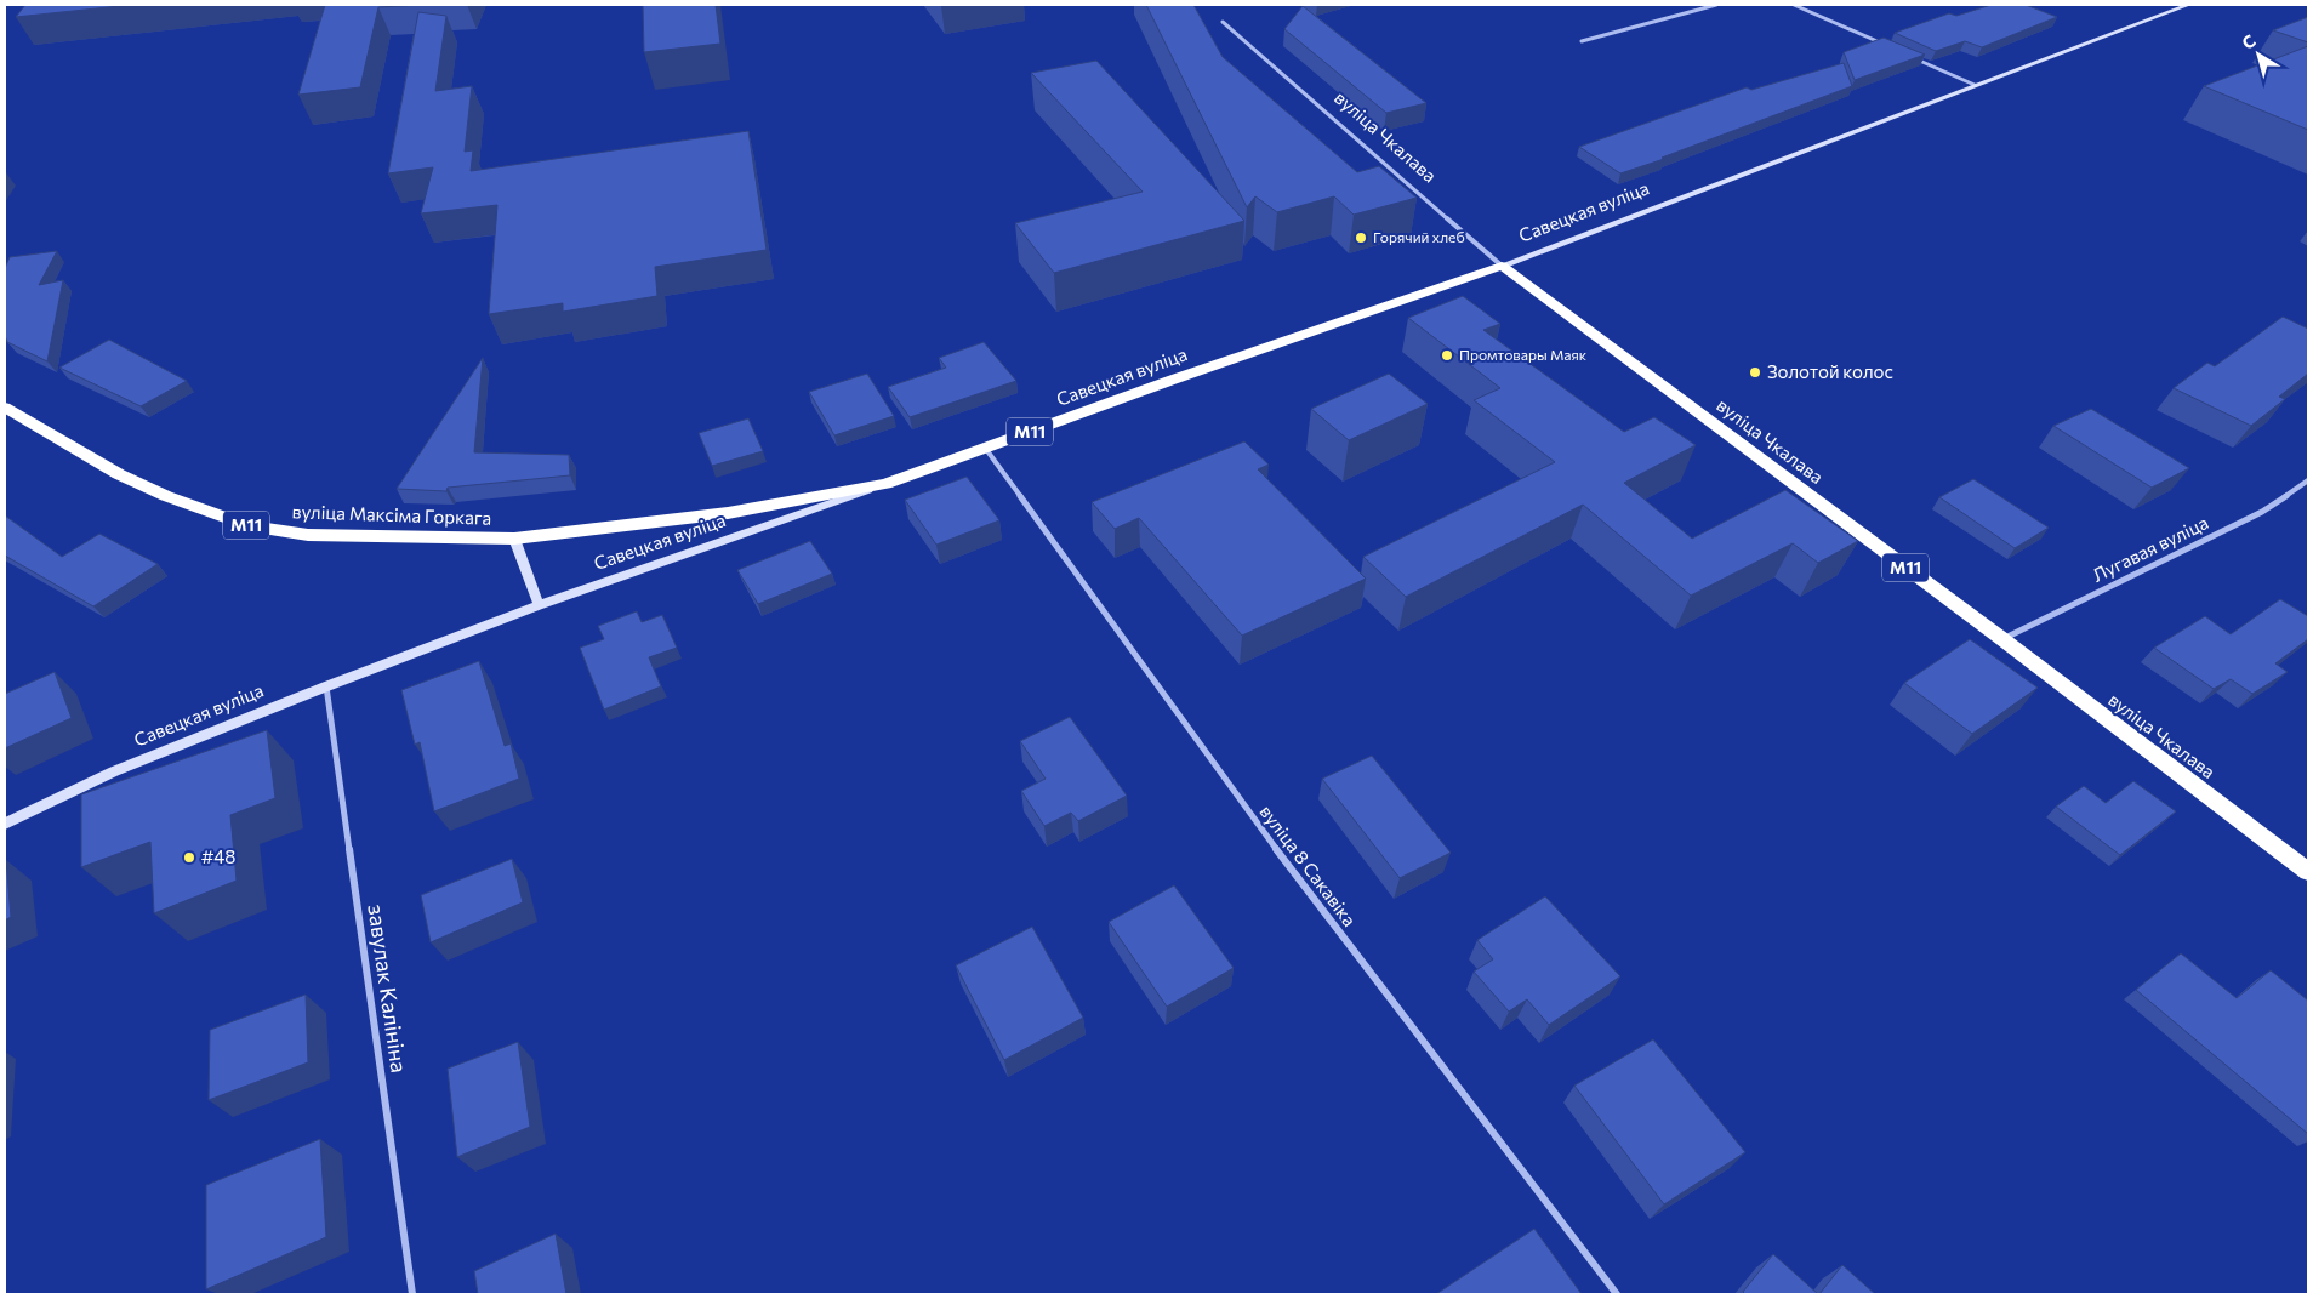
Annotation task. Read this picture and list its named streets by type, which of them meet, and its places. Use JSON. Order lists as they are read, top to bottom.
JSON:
{
  "streets": {
    "highway": [
      "вуліца Чкалава",
      "Савецкая вуліца",
      "М11",
      "вуліца Максіма Горкага"
    ],
    "street": ["Лугавая вуліца", "вуліца 8 Сакавіка", "завулак Калініна"]
  },
  "crossings": [
    ["вуліца Чкалава", "Савецкая вуліца"],
    ["вуліца Чкалава", "Лугавая вуліца"],
    ["Савецкая вуліца", "вуліца Максіма Горкага"],
    ["Савецкая вуліца", "вуліца 8 Сакавіка"],
    ["Савецкая вуліца", "завулак Калініна"]
  ],
  "places": [
    "Горячий хлеб",
    "Промтовары Маяк",
    "Золотой колос",
    "#48"
  ],
  "north": "top left"
}
